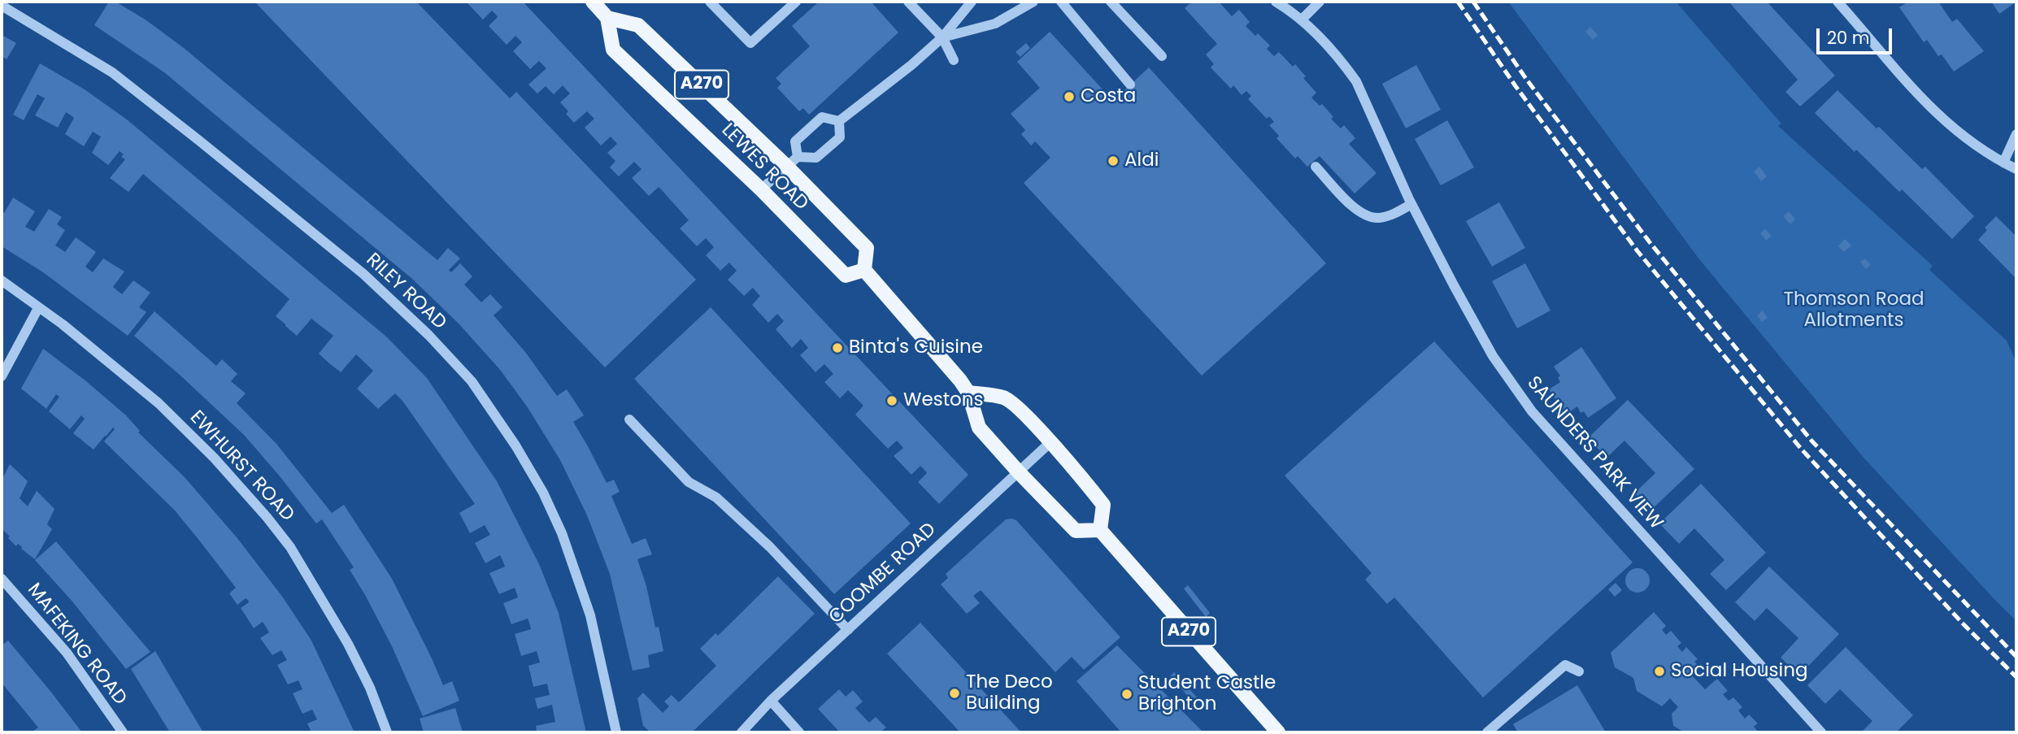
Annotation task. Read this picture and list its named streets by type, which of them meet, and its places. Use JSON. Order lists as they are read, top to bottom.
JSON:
{
  "streets": {
    "main road": ["A270", "LEWES ROAD"],
    "street": [
      "RILEY ROAD",
      "SAUNDERS PARK VIEW",
      "EWHURST ROAD",
      "COOMBE ROAD",
      "MAFEKING ROAD"
    ]
  },
  "parks": ["Thomson Road Allotments"],
  "places": [
    "Costa",
    "Aldi",
    "Binta's Cuisine",
    "Westons",
    "Social Housing",
    "The Deco Building",
    "Student Castle Brighton"
  ],
  "scale_bar": "20 m"
}
